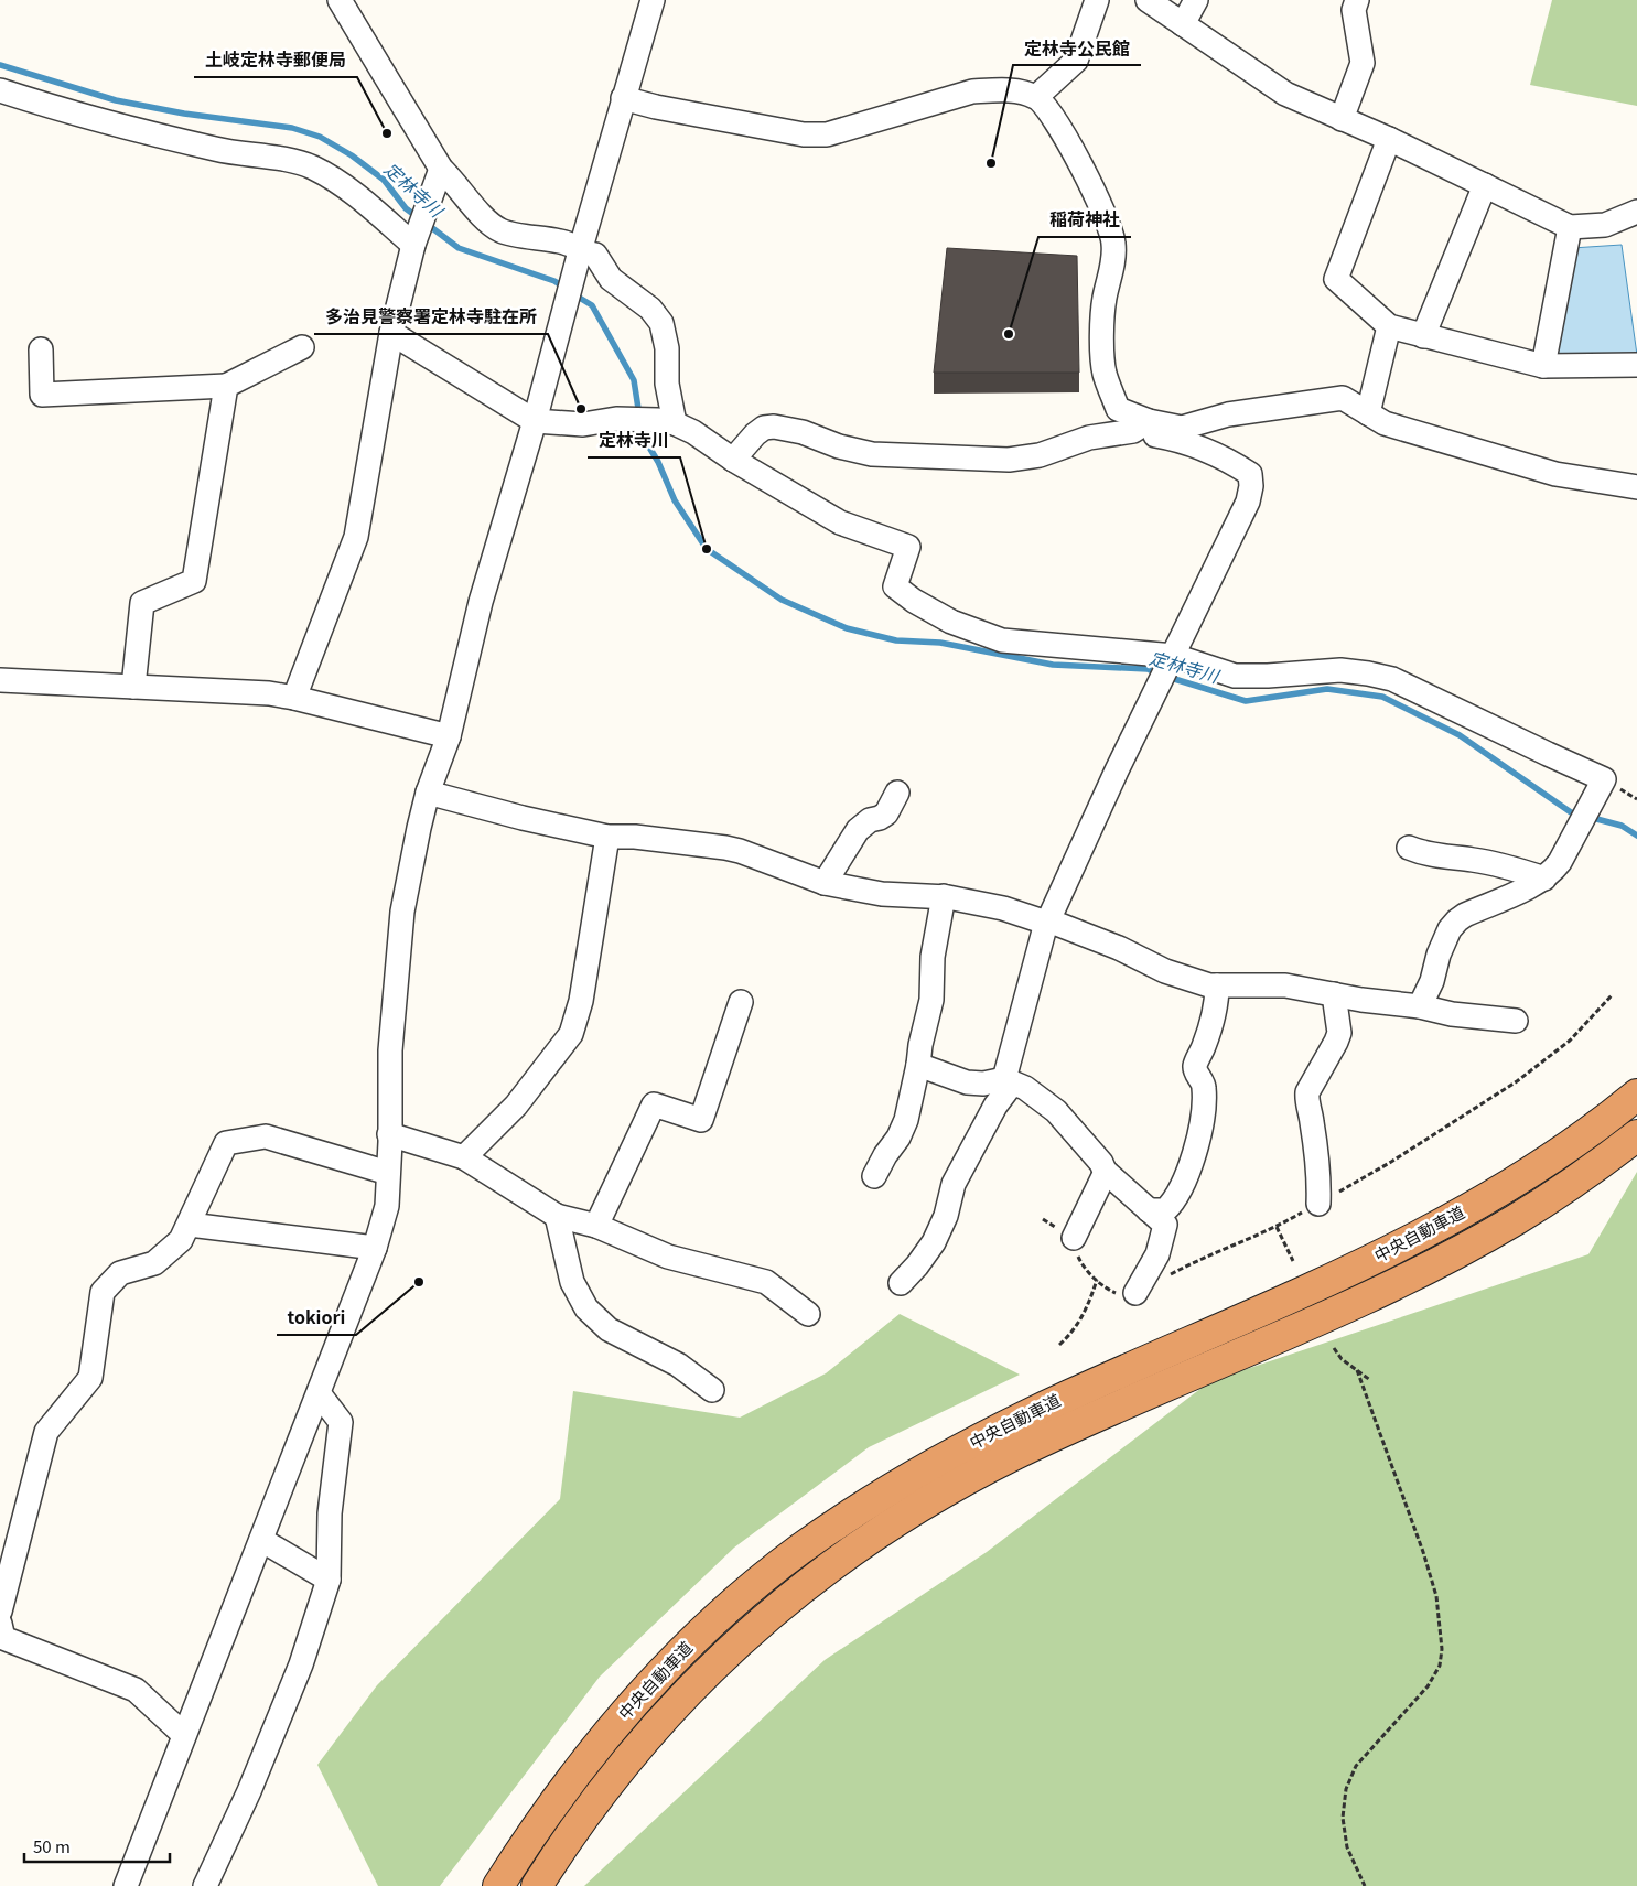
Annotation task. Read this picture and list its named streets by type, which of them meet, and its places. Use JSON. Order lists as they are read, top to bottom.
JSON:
{
  "streets": {
    "highway": ["中央自動車道"]
  },
  "water": ["定林寺川"],
  "places": [
    "土岐定林寺郵便局",
    "定林寺公民館",
    "稲荷神社",
    "多治見警察署定林寺駐在所",
    "定林寺川",
    "tokiori"
  ],
  "scale_bar": "50 m"
}
